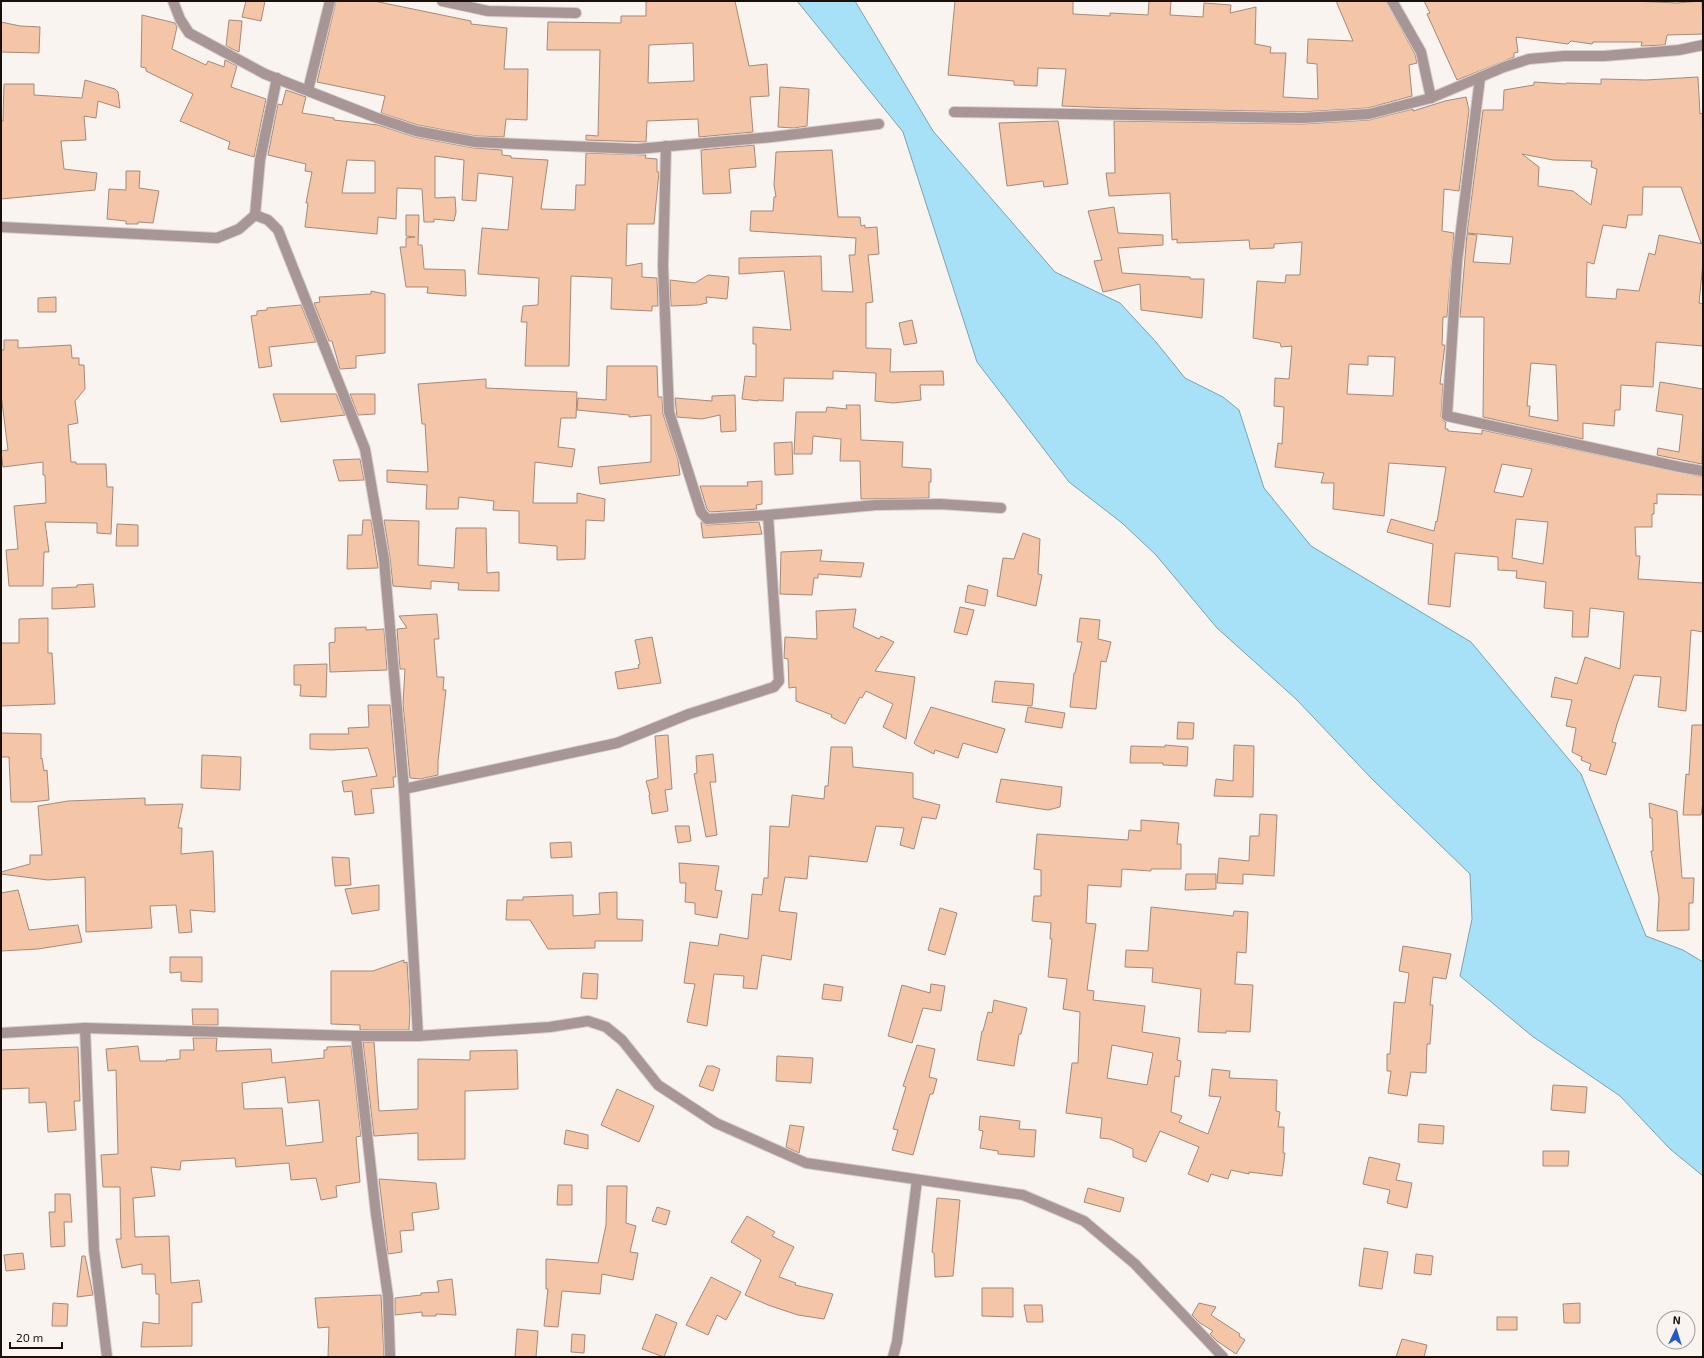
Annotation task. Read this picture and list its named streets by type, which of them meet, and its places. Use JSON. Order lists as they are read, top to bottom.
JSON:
{
  "scale_bar": "20 m",
  "north": "top"
}
